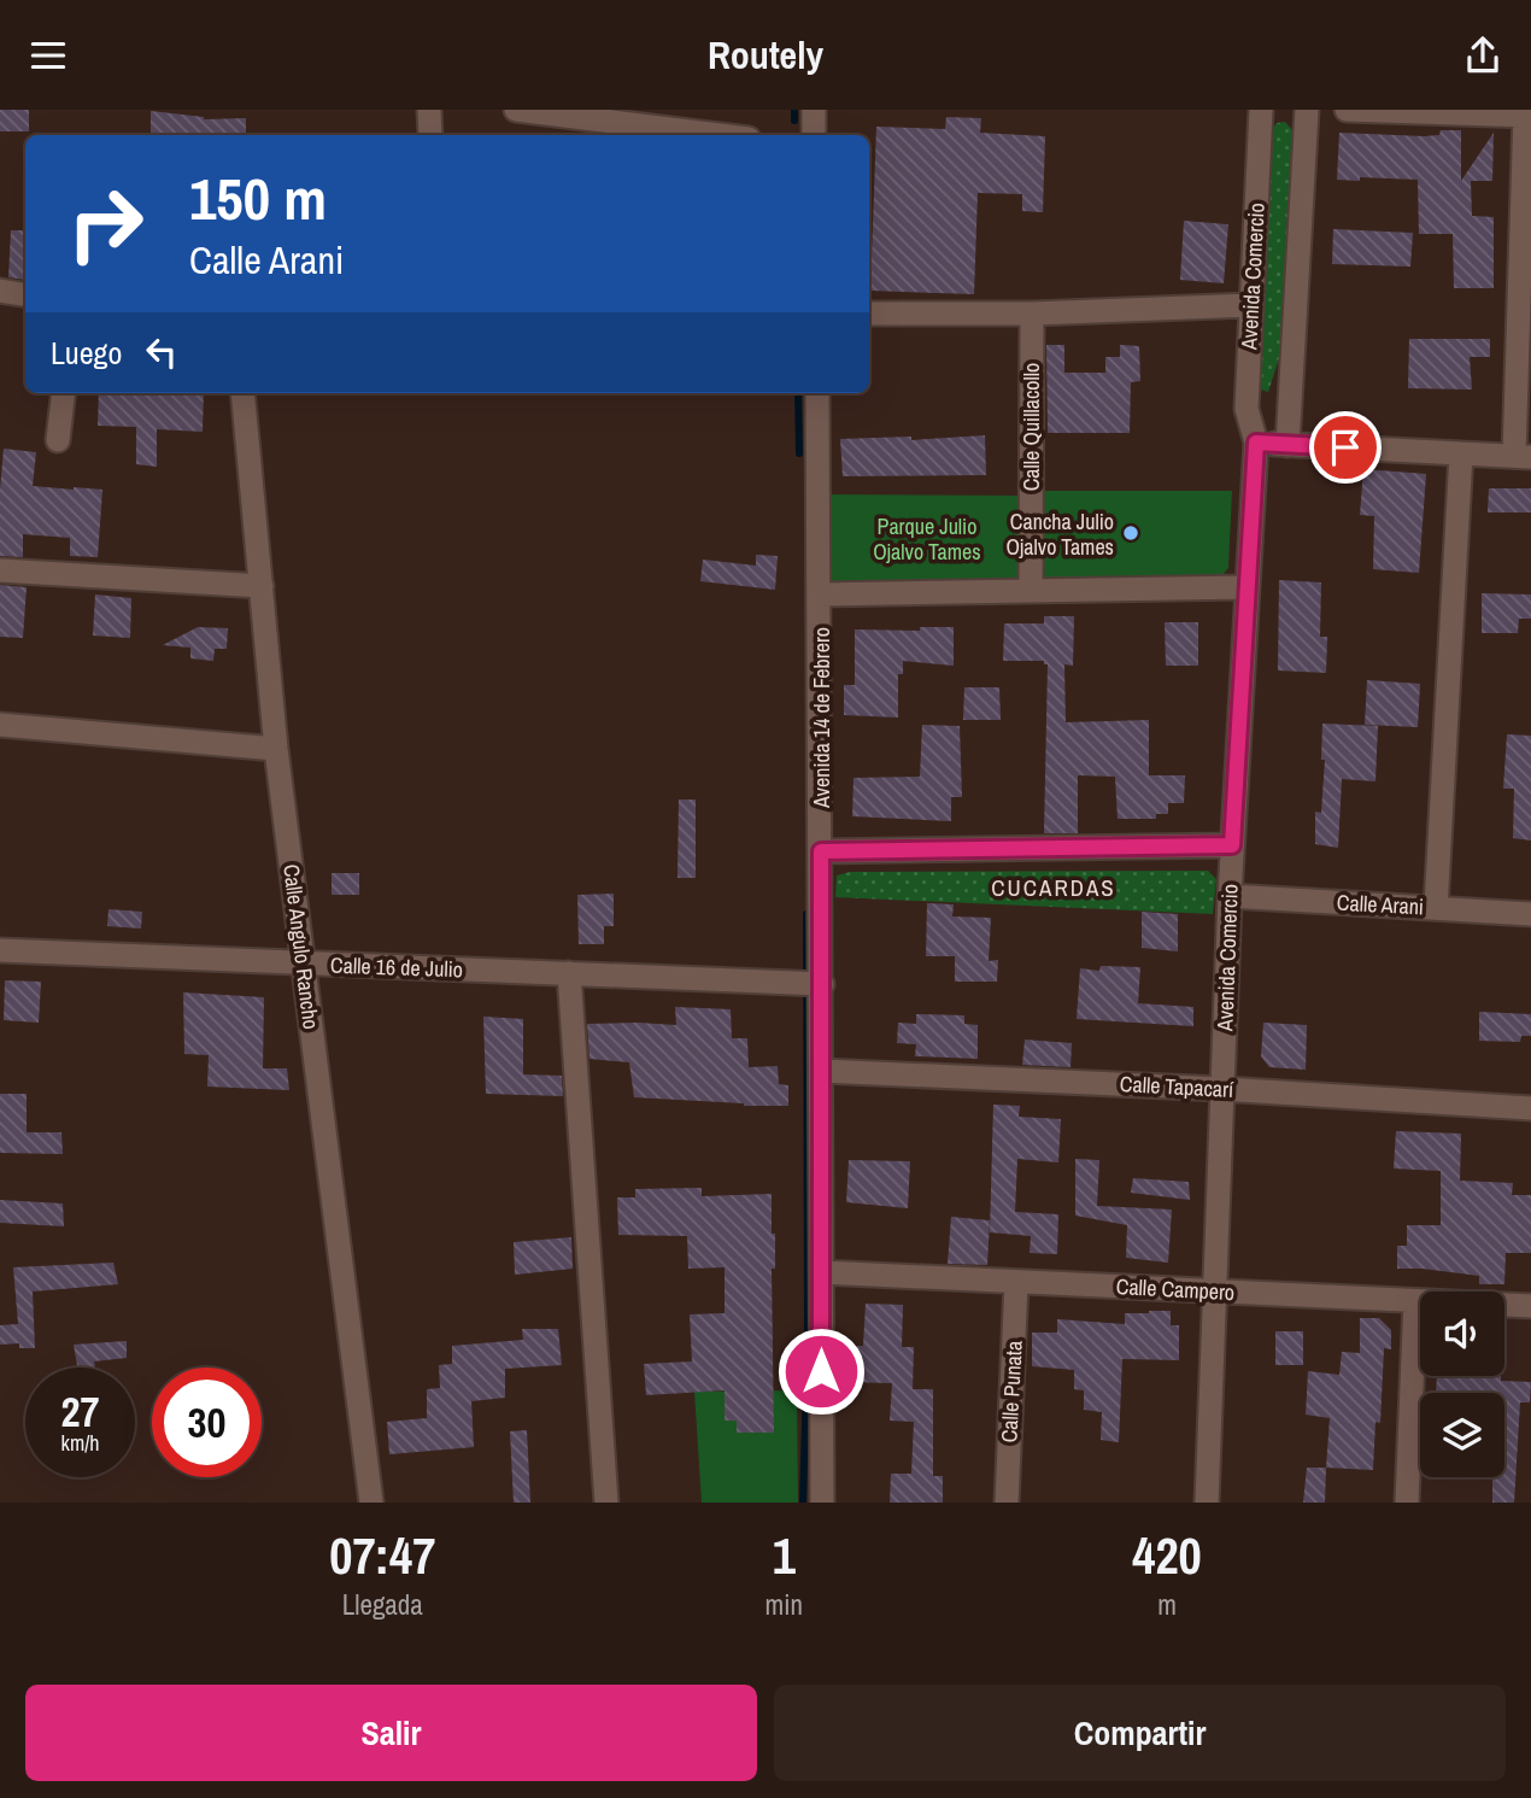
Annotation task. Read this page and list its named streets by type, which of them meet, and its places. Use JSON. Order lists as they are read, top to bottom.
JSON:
{
  "streets": {
    "street": [
      "Avenida Comercio",
      "Calle Quillacollo",
      "Avenida 14 de Febrero",
      "Calle Arani",
      "Calle Angulo Rancho",
      "Calle 16 de Julio",
      "Calle Tapacarí",
      "Calle Campero",
      "Calle Punata"
    ]
  },
  "crossings": [
    ["Avenida Comercio", "Calle Arani"],
    ["Avenida Comercio", "Calle Tapacarí"],
    ["Avenida Comercio", "Calle Campero"],
    ["Avenida 14 de Febrero", "Calle 16 de Julio"],
    ["Avenida 14 de Febrero", "Calle Tapacarí"],
    ["Avenida 14 de Febrero", "Calle Campero"],
    ["Calle Angulo Rancho", "Calle 16 de Julio"],
    ["Calle Campero", "Calle Punata"]
  ],
  "districts": ["CUCARDAS"],
  "parks": ["Parque Julio Ojalvo Tames"],
  "places": ["Cancha Julio Ojalvo Tames"],
  "page": {
    "header": "Routely",
    "turn": ["150 m", "Calle Arani"],
    "then": "Luego",
    "speed": "27 km/h",
    "limit": "30",
    "eta": [
      "07:47",
      "Llegada",
      "1",
      "min",
      "420",
      "m"
    ],
    "buttons": ["Salir", "Compartir"]
  }
}
